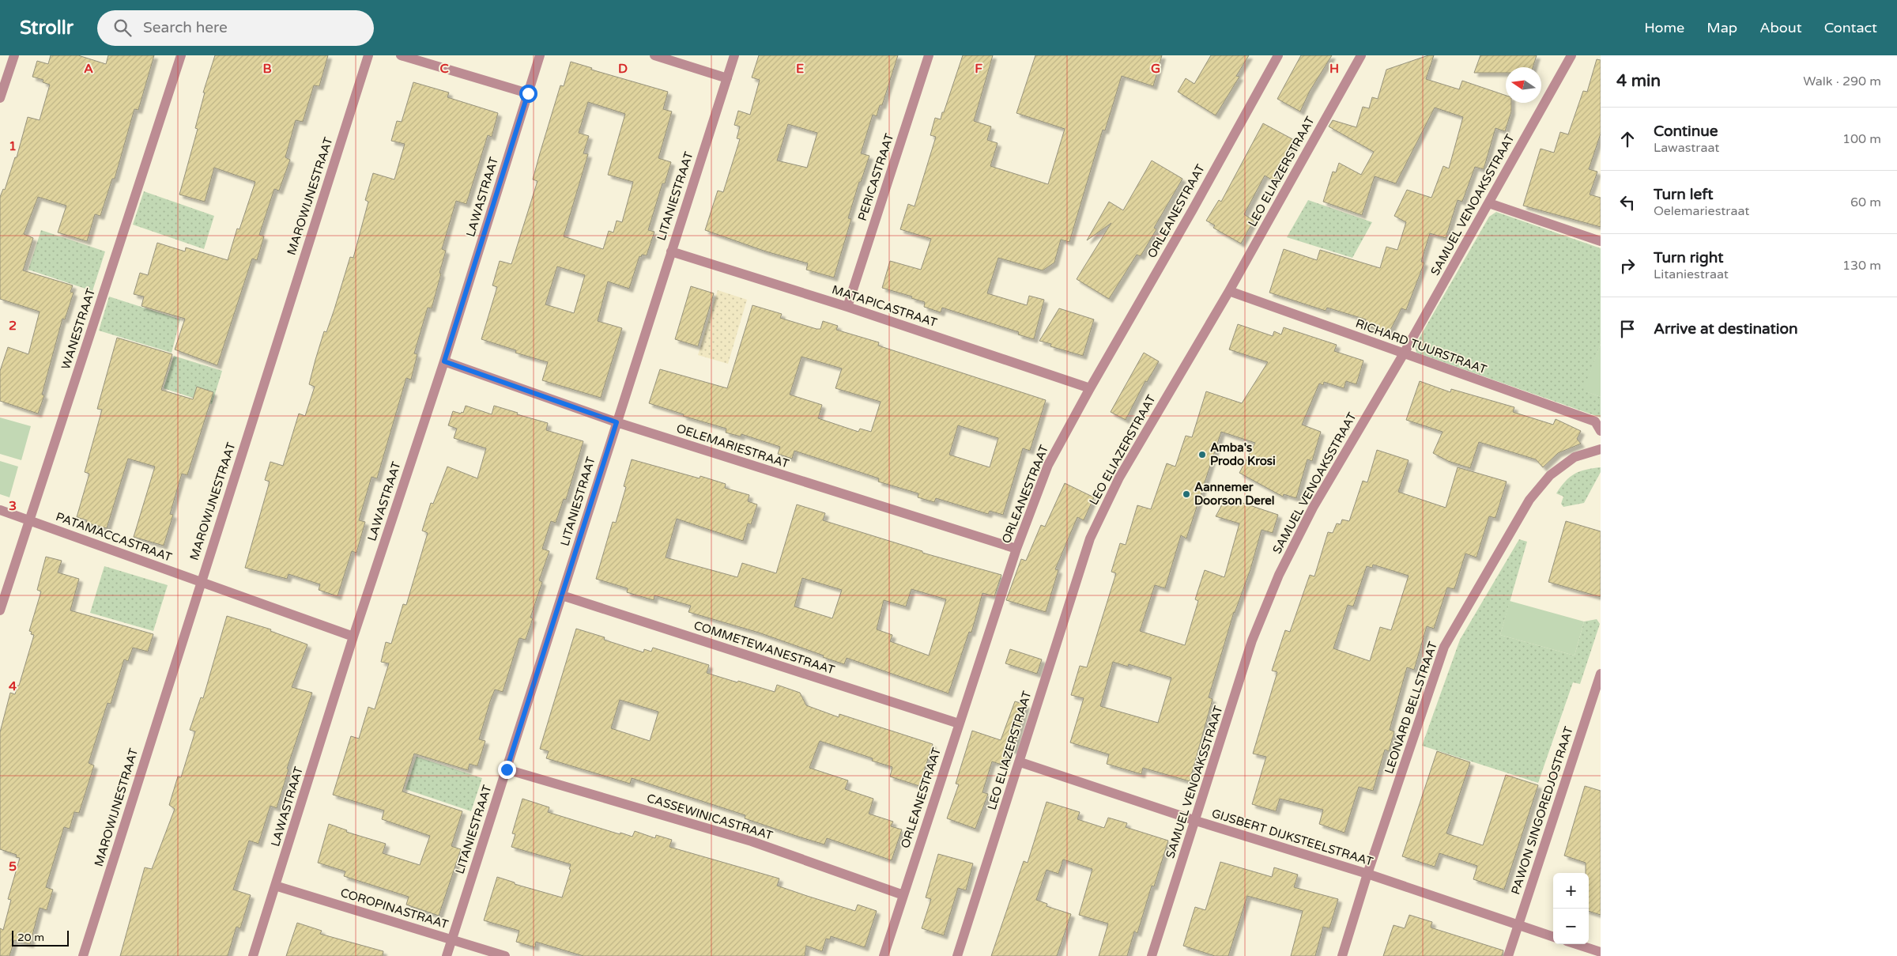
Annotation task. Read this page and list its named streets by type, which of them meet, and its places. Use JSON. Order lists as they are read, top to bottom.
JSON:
{
  "streets": {
    "street": [
      "LEO ELIAZERSTRAAT",
      "PERICASTRAAT",
      "MAROWIJNESTRAAT",
      "LITANIESTRAAT",
      "LAWASTRAAT",
      "SAMUEL VENOAKSSTRAAT",
      "ORLEANESTRAAT",
      "MATAPICASTRAAT",
      "WANESTRAAT",
      "RICHARD TUURSTRAAT",
      "OELEMARIESTRAAT",
      "PATAMACCASTRAAT",
      "COMMETEWANESTRAAT",
      "LEONARD BELLSTRAAT",
      "PAWON SINGOREDJOSTRAAT",
      "CASSEWINICASTRAAT",
      "GIJSBERT DIJKSTEELSTRAAT",
      "COROPINASTRAAT"
    ]
  },
  "crossings": [
    ["LEO ELIAZERSTRAAT", "RICHARD TUURSTRAAT"],
    ["LEO ELIAZERSTRAAT", "GIJSBERT DIJKSTEELSTRAAT"],
    ["PERICASTRAAT", "MATAPICASTRAAT"],
    ["MAROWIJNESTRAAT", "PATAMACCASTRAAT"],
    ["LITANIESTRAAT", "MATAPICASTRAAT"],
    ["LITANIESTRAAT", "OELEMARIESTRAAT"],
    ["LITANIESTRAAT", "COMMETEWANESTRAAT"],
    ["LITANIESTRAAT", "CASSEWINICASTRAAT"],
    ["LITANIESTRAAT", "COROPINASTRAAT"],
    ["LAWASTRAAT", "OELEMARIESTRAAT"],
    ["LAWASTRAAT", "PATAMACCASTRAAT"],
    ["LAWASTRAAT", "COROPINASTRAAT"],
    ["SAMUEL VENOAKSSTRAAT", "RICHARD TUURSTRAAT"],
    ["SAMUEL VENOAKSSTRAAT", "GIJSBERT DIJKSTEELSTRAAT"],
    ["ORLEANESTRAAT", "MATAPICASTRAAT"],
    ["ORLEANESTRAAT", "OELEMARIESTRAAT"],
    ["ORLEANESTRAAT", "COMMETEWANESTRAAT"],
    ["ORLEANESTRAAT", "CASSEWINICASTRAAT"],
    ["WANESTRAAT", "PATAMACCASTRAAT"],
    ["LEONARD BELLSTRAAT", "GIJSBERT DIJKSTEELSTRAAT"],
    ["PAWON SINGOREDJOSTRAAT", "GIJSBERT DIJKSTEELSTRAAT"]
  ],
  "places": ["Amba's Prodo Krosi", "Aannemer Doorson Derel"],
  "scale_bar": "20 m",
  "north": "left",
  "page": {
    "header": "Strollr",
    "search": "Search here",
    "nav": [
      "Home",
      "Map",
      "About",
      "Contact"
    ],
    "heading": ["4 min", "Walk · 290 m"],
    "list": [
      ["Continue", "Lawastraat", "100 m"],
      ["Turn left", "Oelemariestraat", "60 m"],
      ["Turn right", "Litaniestraat", "130 m"],
      "Arrive at destination"
    ],
    "map_buttons": ["+", "−"],
    "scale": "20 m"
  },
  "grid": {
    "columns": [
      "A",
      "B",
      "C",
      "D",
      "E",
      "F",
      "G",
      "H"
    ],
    "rows": [
      "1",
      "2",
      "3",
      "4",
      "5"
    ]
  }
}
